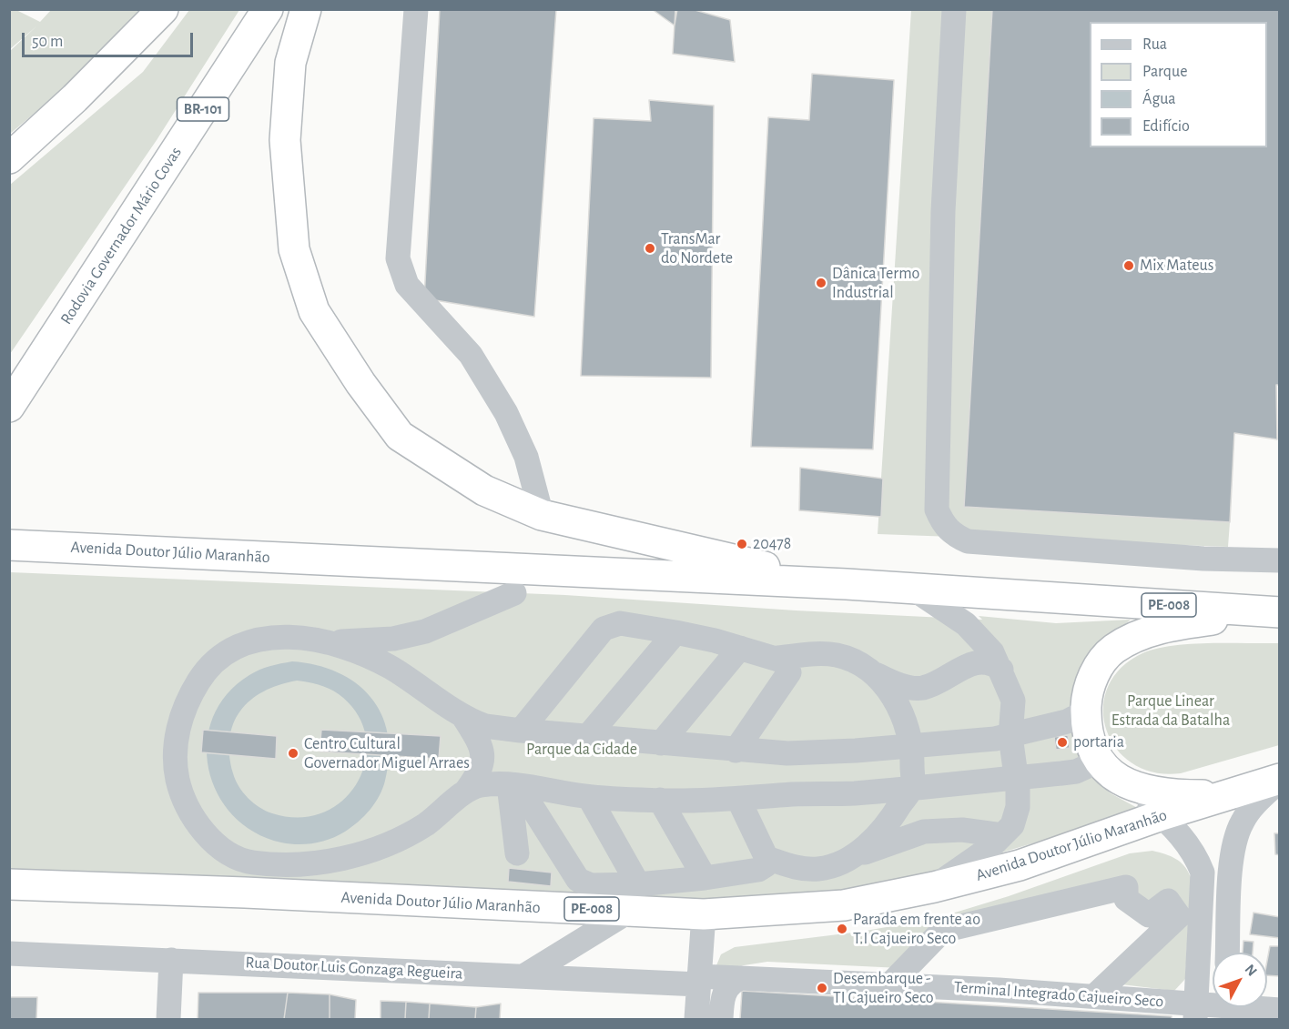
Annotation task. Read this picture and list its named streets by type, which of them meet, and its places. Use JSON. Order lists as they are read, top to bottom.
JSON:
{
  "streets": {
    "highway": [
      "BR-101",
      "Rodovia Governador Mário Covas",
      "Avenida Doutor Júlio Maranhão",
      "PE-008"
    ],
    "street": ["Rua Doutor Luis Gonzaga Regueira", "Terminal Integrado Cajueiro Seco"]
  },
  "crossings": [
    ["Rua Doutor Luis Gonzaga Regueira", "Terminal Integrado Cajueiro Seco"]
  ],
  "parks": ["Parque Linear Estrada da Batalha", "Parque da Cidade"],
  "places": [
    "TransMar do Nordete",
    "Mix Mateus",
    "Dânica Termo Industrial",
    "20478",
    "portaria",
    "Centro Cultural Governador Miguel Arraes",
    "Parada em frente ao T.I Cajueiro Seco",
    "Desembarque - TI Cajueiro Seco"
  ],
  "legend": [
    "Rua",
    "Parque",
    "Água",
    "Edifício"
  ],
  "scale_bar": "50 m",
  "north": "top right"
}
